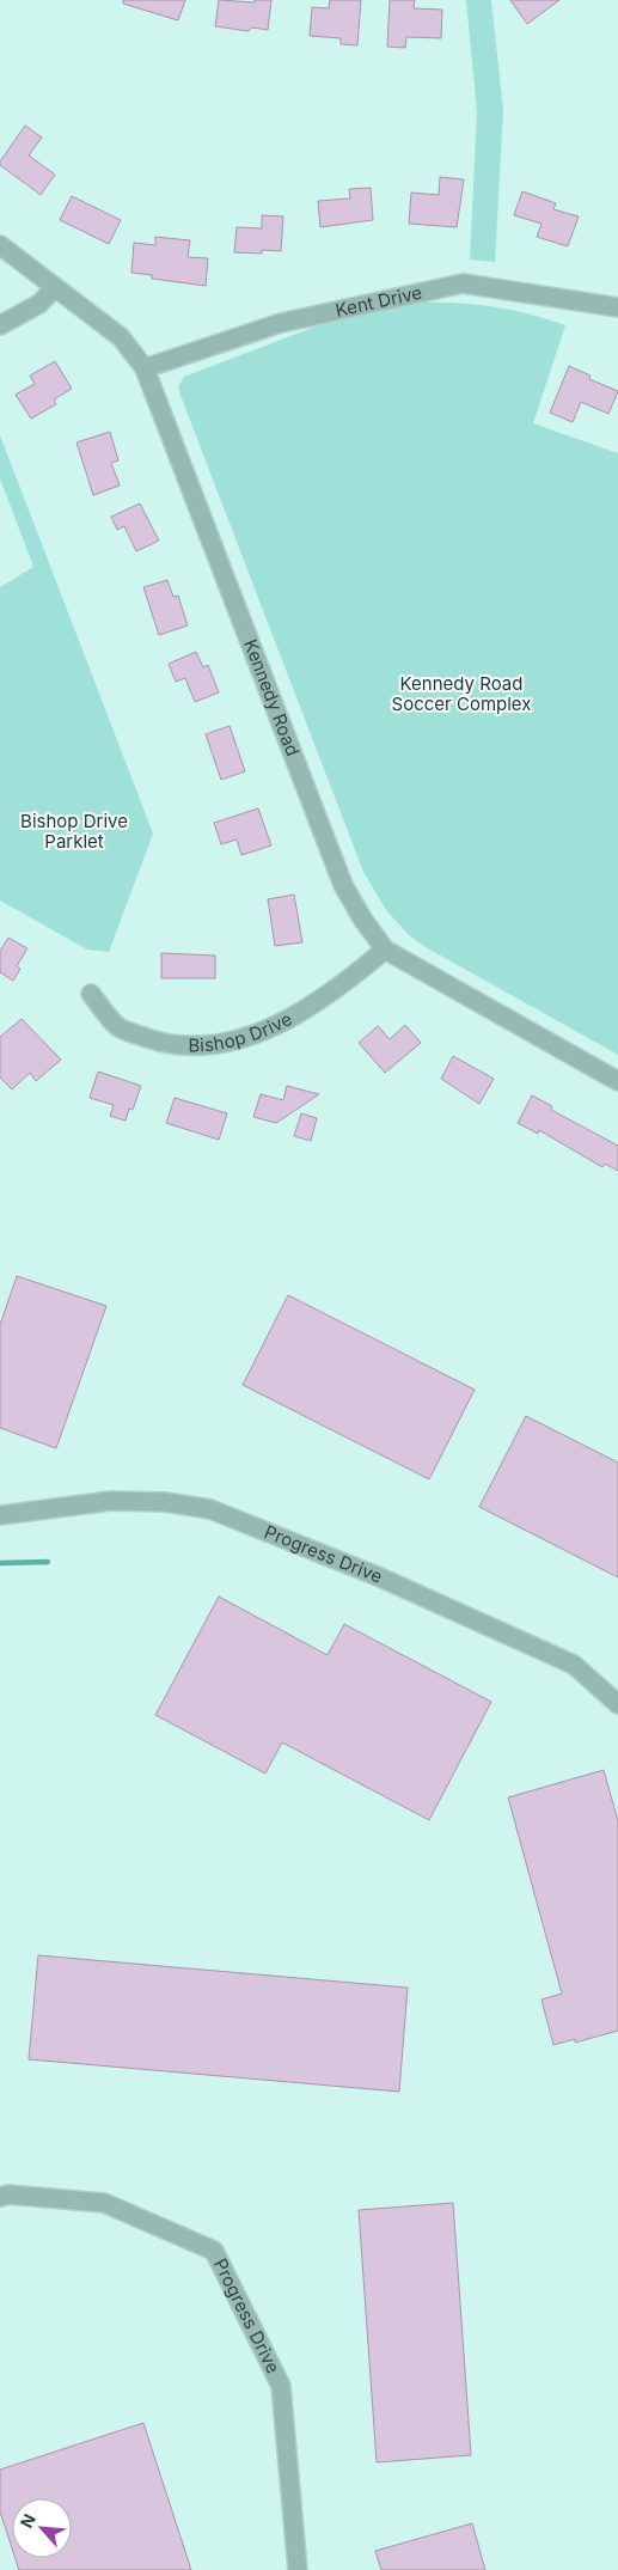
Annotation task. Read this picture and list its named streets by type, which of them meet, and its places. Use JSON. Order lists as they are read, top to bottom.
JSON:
{
  "streets": {
    "street": [
      "Kent Drive",
      "Kennedy Road",
      "Bishop Drive",
      "Progress Drive"
    ]
  },
  "crossings": [
    ["Kent Drive", "Kennedy Road"],
    ["Kennedy Road", "Bishop Drive"]
  ],
  "parks": ["Kennedy Road Soccer Complex", "Bishop Drive Parklet"],
  "north": "top left"
}
